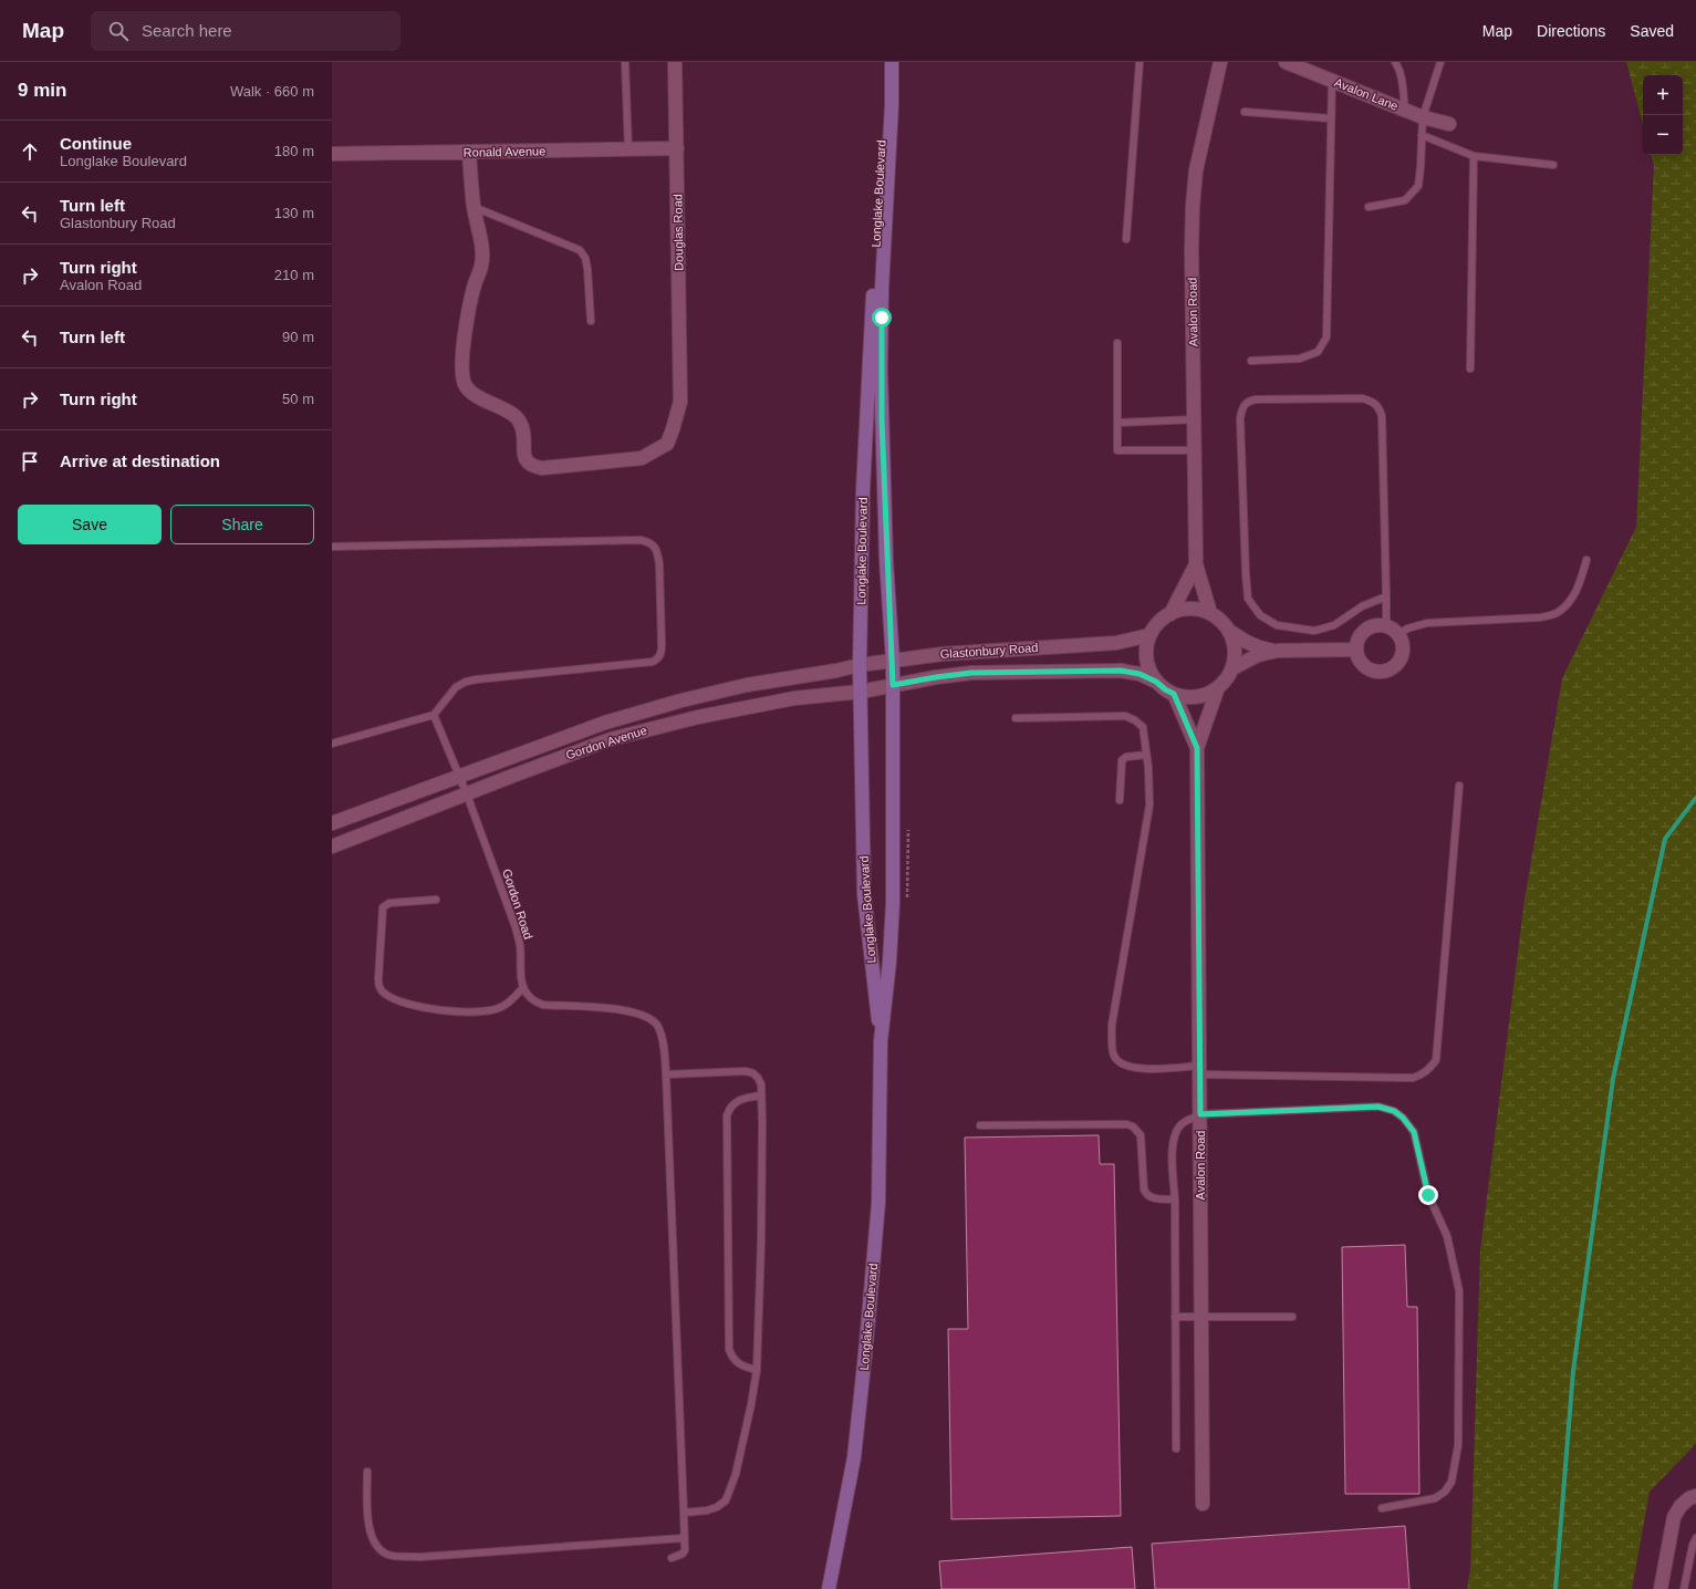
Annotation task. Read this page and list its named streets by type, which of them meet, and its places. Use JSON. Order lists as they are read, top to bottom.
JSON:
{
  "streets": {
    "main road": ["Longlake Boulevard"],
    "street": [
      "Avalon Lane",
      "Ronald Avenue",
      "Douglas Road",
      "Avalon Road",
      "Glastonbury Road",
      "Gordon Avenue"
    ],
    "lane": ["Gordon Road"]
  },
  "crossings": [
    ["Ronald Avenue", "Douglas Road"],
    ["Longlake Boulevard", "Glastonbury Road"],
    ["Longlake Boulevard", "Gordon Avenue"],
    ["Avalon Road", "Glastonbury Road"],
    ["Glastonbury Road", "Gordon Avenue"],
    ["Gordon Avenue", "Gordon Road"]
  ],
  "page": {
    "header": "Map",
    "search": "Search here",
    "nav": ["Map", "Directions", "Saved"],
    "heading": ["9 min", "Walk · 660 m"],
    "map_buttons": ["+", "−"],
    "list": [
      ["Continue", "Longlake Boulevard", "180 m"],
      ["Turn left", "Glastonbury Road", "130 m"],
      ["Turn right", "Avalon Road", "210 m"],
      ["Turn left", "90 m"],
      ["Turn right", "50 m"],
      "Arrive at destination"
    ],
    "buttons": ["Save", "Share"]
  }
}
